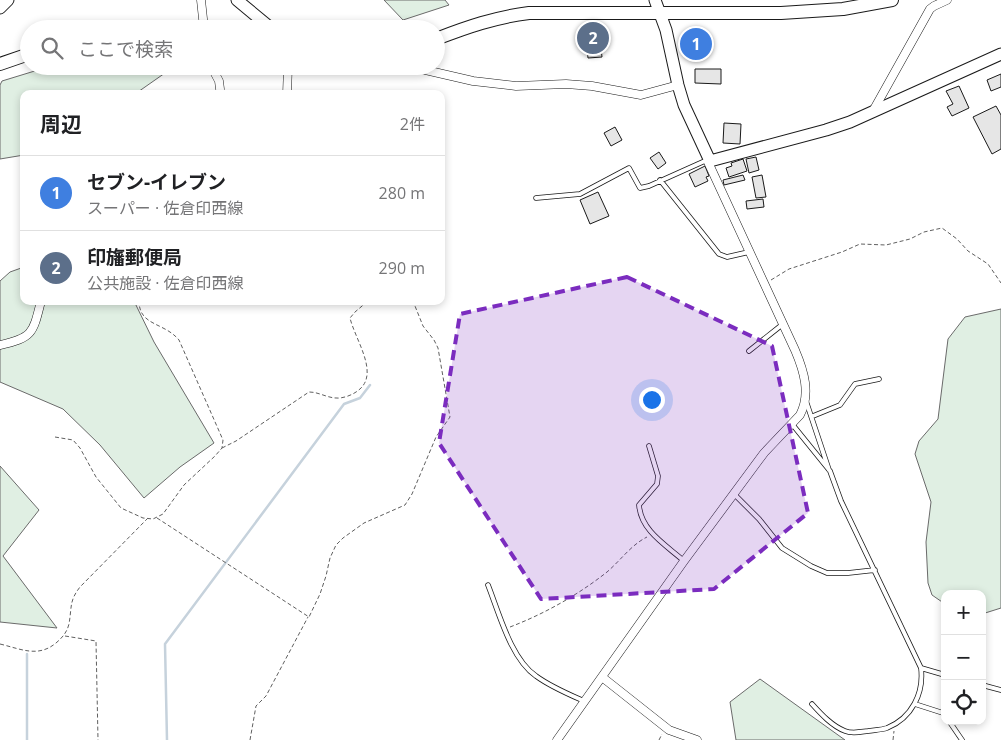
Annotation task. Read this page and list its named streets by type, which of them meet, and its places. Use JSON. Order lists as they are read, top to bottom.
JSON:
{
  "page": {
    "pins": ["2", "1"],
    "search": "ここで検索",
    "heading": ["周辺", "2件"],
    "list": [
      {
        "mark": "1",
        "name": "セブン-イレブン",
        "note": "スーパー · 佐倉印西線",
        "value": "280 m"
      },
      {
        "mark": "2",
        "name": "印旛郵便局",
        "note": "公共施設 · 佐倉印西線",
        "value": "290 m"
      }
    ],
    "map_buttons": ["+", "−"]
  }
}
